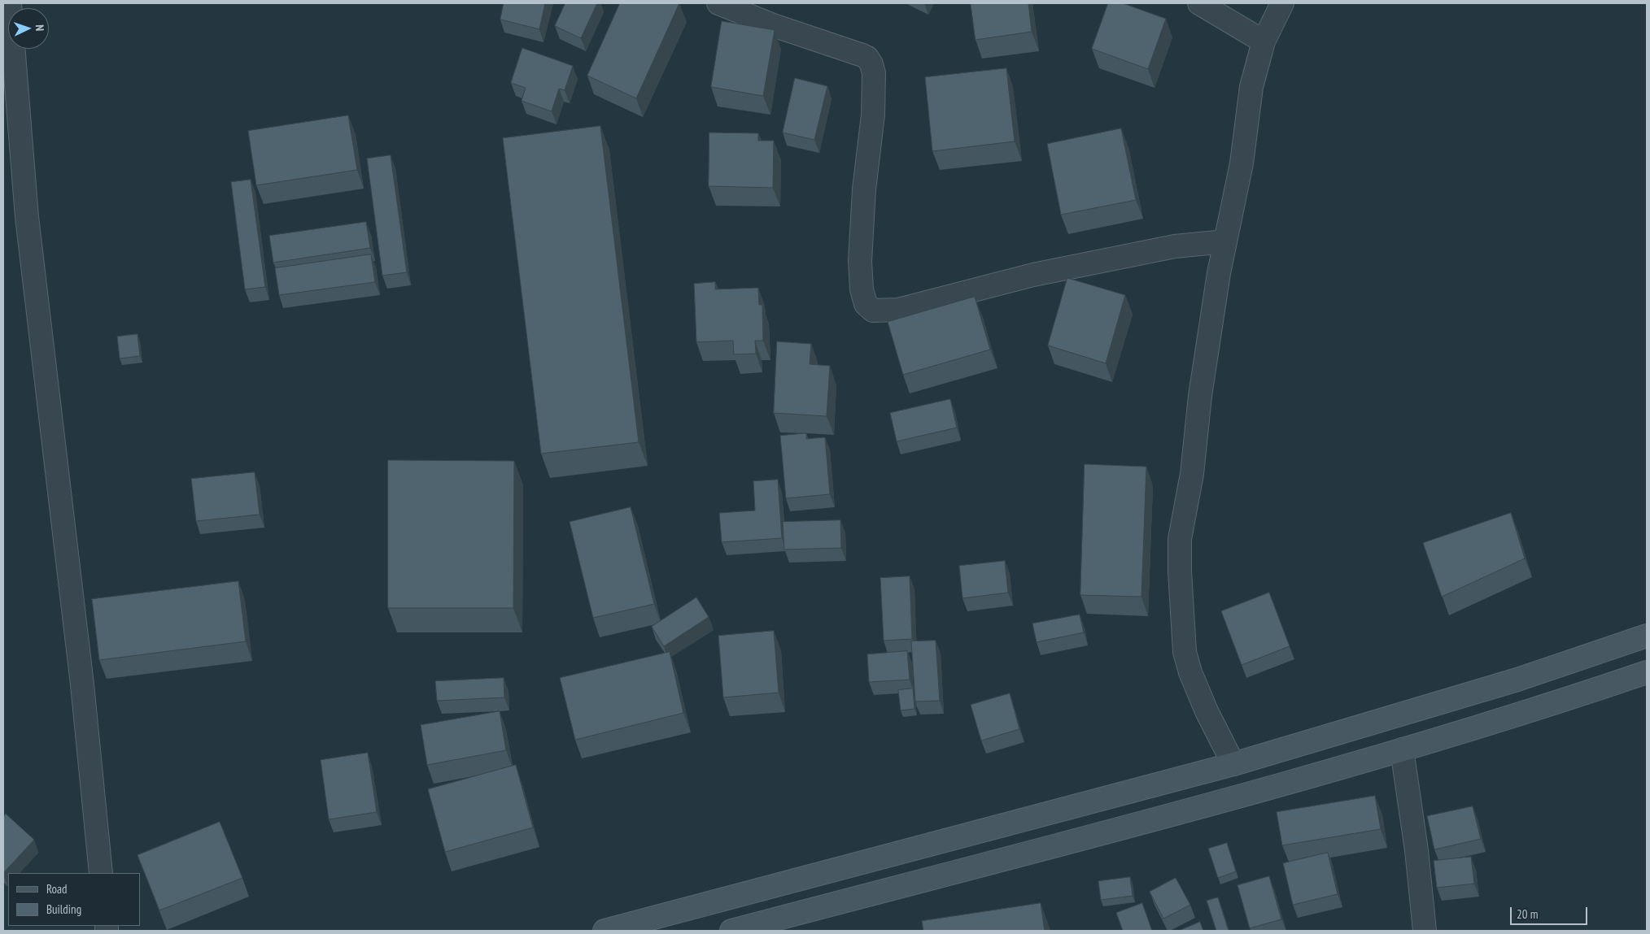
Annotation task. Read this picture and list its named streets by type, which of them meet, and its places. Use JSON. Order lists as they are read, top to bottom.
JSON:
{
  "legend": ["Road", "Building"],
  "scale_bar": "20 m",
  "north": "right"
}
